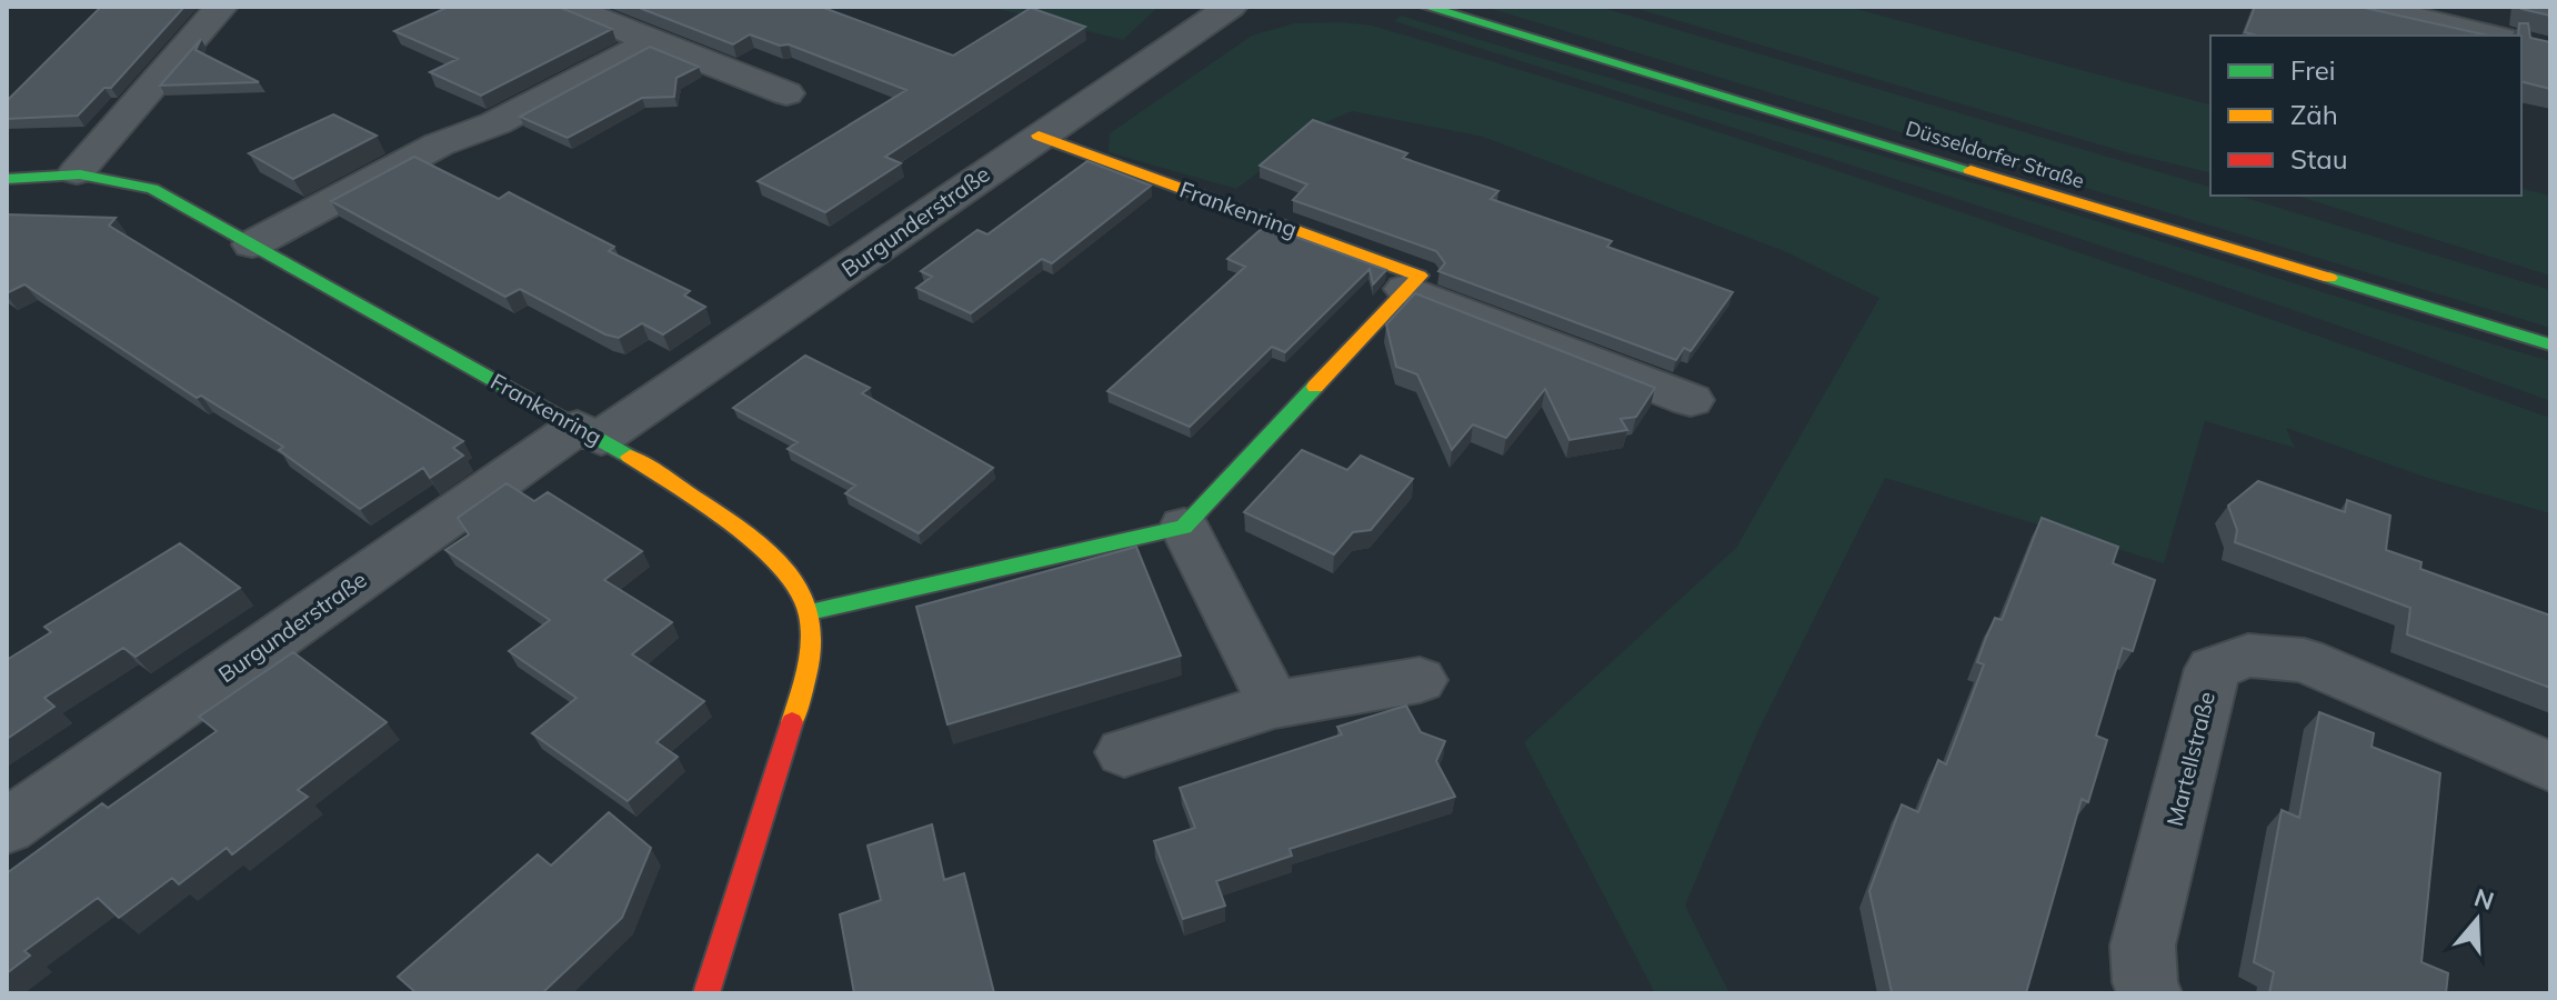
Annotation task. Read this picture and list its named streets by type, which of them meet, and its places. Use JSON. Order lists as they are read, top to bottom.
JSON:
{
  "streets": {
    "street": [
      "Düsseldorfer Straße",
      "Frankenring",
      "Burgunderstraße",
      "Martellstraße"
    ]
  },
  "crossings": [
    ["Frankenring", "Burgunderstraße"]
  ],
  "legend": ["Frei", "Zäh", "Stau"],
  "north": "top"
}
